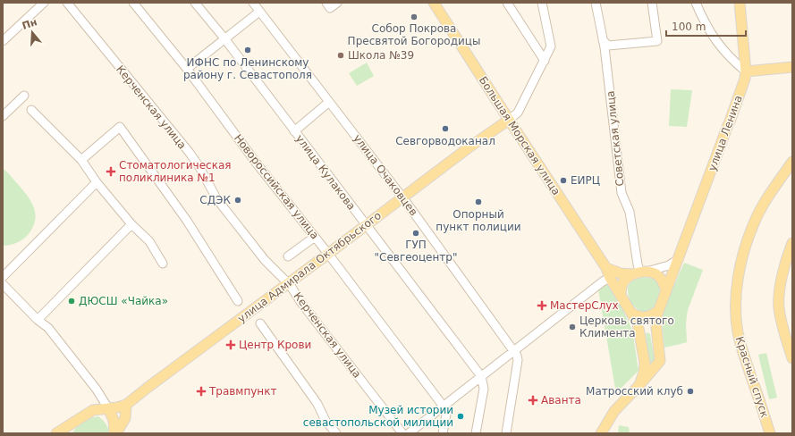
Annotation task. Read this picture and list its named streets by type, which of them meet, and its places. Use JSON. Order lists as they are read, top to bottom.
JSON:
{
  "streets": {
    "main road": [
      "улица Ленина",
      "Большая Морская улица",
      "улица Адмирала Октябрьского",
      "Красный спуск"
    ],
    "street": [
      "Керченская улица",
      "Советская улица",
      "улица Кулакова",
      "улица Очаковцев",
      "Новороссийская улица"
    ]
  },
  "crossings": [
    ["Керченская улица", "улица Адмирала Октябрьского"],
    ["улица Ленина", "Большая Морская улица"],
    ["улица Ленина", "Советская улица"],
    ["Большая Морская улица", "Советская улица"],
    ["Большая Морская улица", "улица Адмирала Октябрьского"],
    ["улица Кулакова", "улица Адмирала Октябрьского"],
    ["улица Очаковцев", "улица Адмирала Октябрьского"],
    ["Новороссийская улица", "улица Адмирала Октябрьского"]
  ],
  "places": {
    "other": [
      "Собор Покрова Пресвятой Богородицы",
      "ИФНС по Ленинскому району г. Севастополя",
      "Школа №39",
      "Севгорводоканал",
      "ЕИРЦ",
      "СДЭК",
      "Опорный пункт полиции",
      "ГУП \"Севгеоцентр\"",
      "ДЮСШ «Чайка»",
      "Церковь святого Климента",
      "Матросский клуб",
      "Музей истории севастопольской милиции"
    ],
    "health": [
      "Стоматологическая поликлиника №1",
      "МастерСлух",
      "Центр Крови",
      "Травмпункт",
      "Аванта"
    ]
  },
  "scale_bar": "100 m",
  "north": "top"
}
